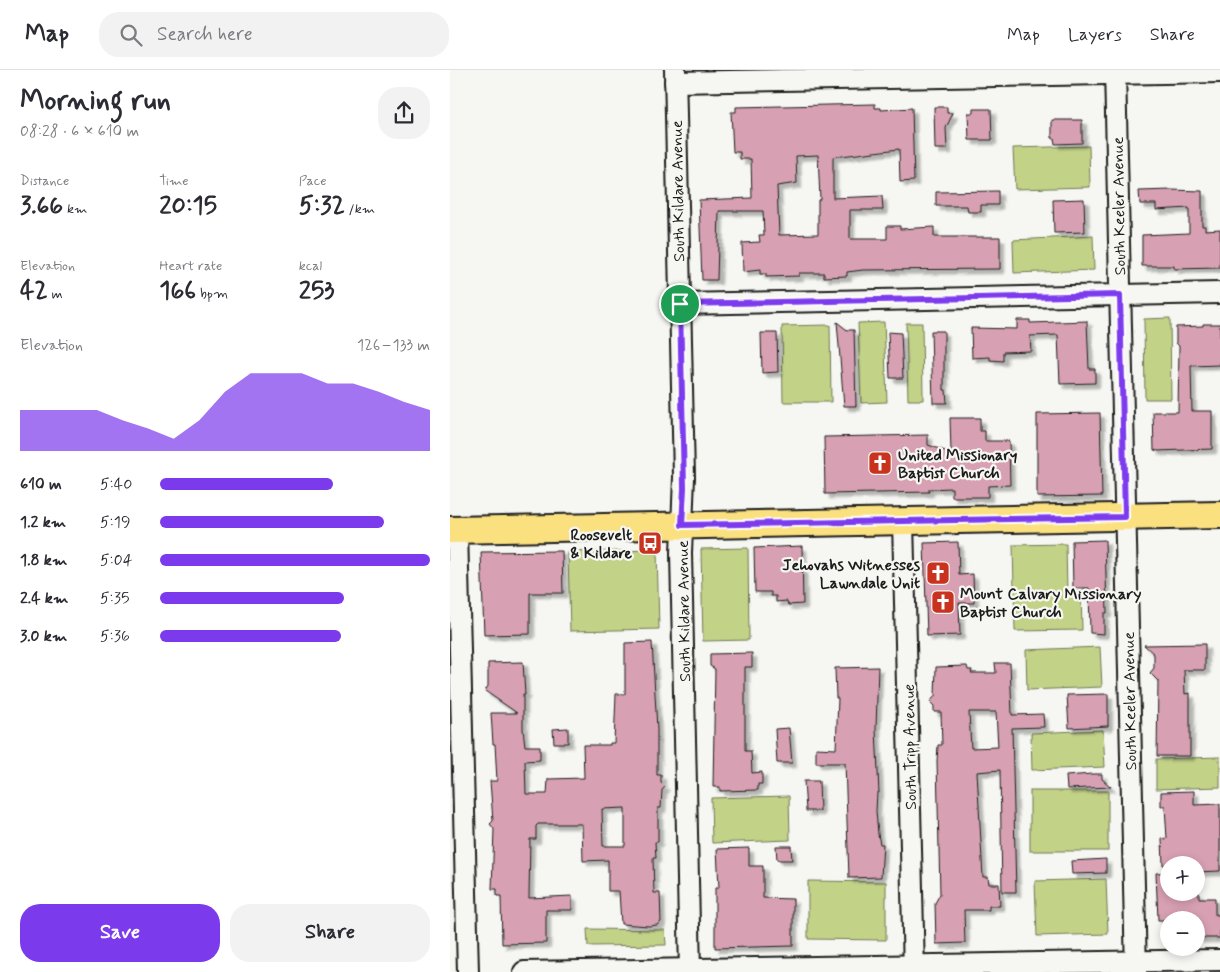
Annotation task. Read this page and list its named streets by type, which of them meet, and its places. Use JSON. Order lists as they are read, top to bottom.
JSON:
{
  "streets": {
    "street": ["South Kildare Avenue", "South Keeler Avenue", "South Tripp Avenue"]
  },
  "places": {
    "church": ["United Missionary Baptist Church", "Jehovahs Witnesses Lawndale Unit", "Mount Calvary Missionary Baptist Church"],
    "bus stop": ["Roosevelt & Kildare"]
  },
  "page": {
    "header": "Map",
    "search": "Search here",
    "nav": ["Map", "Layers", "Share"],
    "heading": ["Morning run", "08:28 · 6 × 610 m"],
    "stats": [
      ["Distance", "3.66 km"],
      ["Time", "20:15"],
      ["Pace", "5:32 /km"],
      ["Elevation", "42 m"],
      ["Heart rate", "166 bpm"],
      ["kcal", "253"]
    ],
    "chart": ["Elevation", "126–133 m"],
    "list": [
      {
        "name": "610 m",
        "note": "5:40"
      },
      {
        "name": "1.2 km",
        "note": "5:19"
      },
      {
        "name": "1.8 km",
        "note": "5:04"
      },
      {
        "name": "2.4 km",
        "note": "5:35"
      },
      {
        "name": "3.0 km",
        "note": "5:36"
      }
    ],
    "map_buttons": ["+", "−"],
    "buttons": ["Save", "Share"]
  }
}
